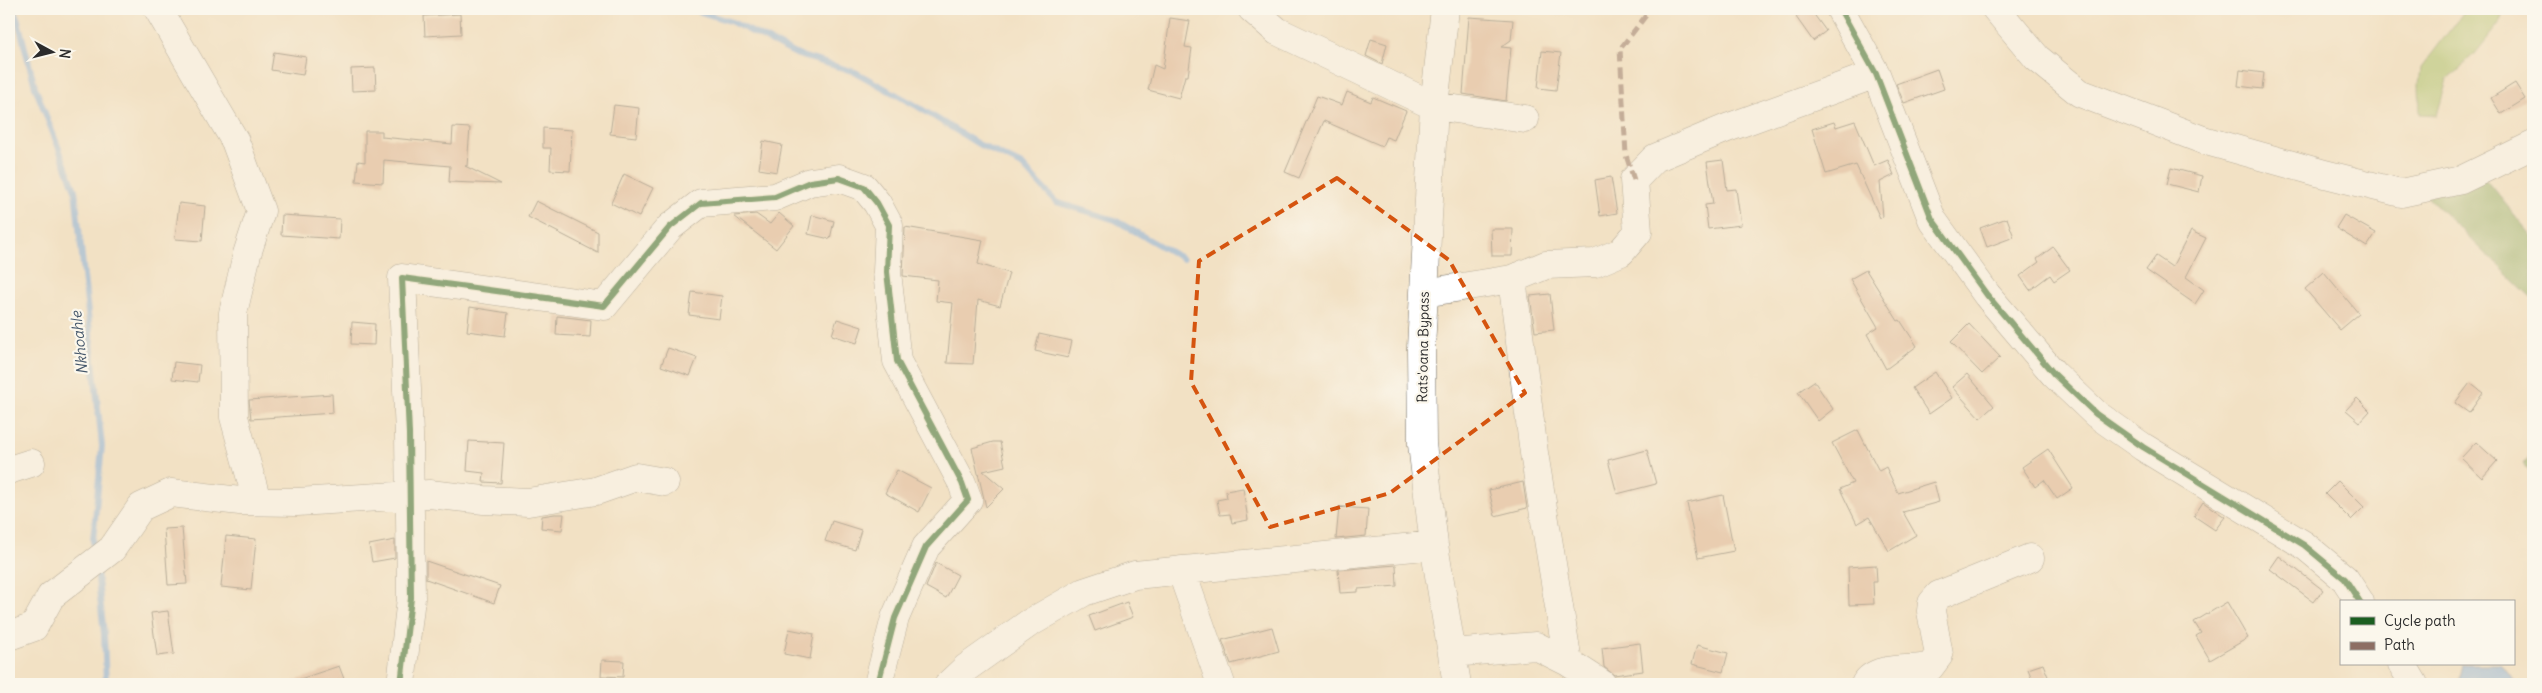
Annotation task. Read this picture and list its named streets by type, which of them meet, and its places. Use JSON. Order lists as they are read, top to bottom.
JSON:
{
  "streets": {
    "street": ["Rats'oana Bypass"]
  },
  "water": ["Nkhoahle"],
  "legend": ["Cycle path", "Path"],
  "north": "right"
}
